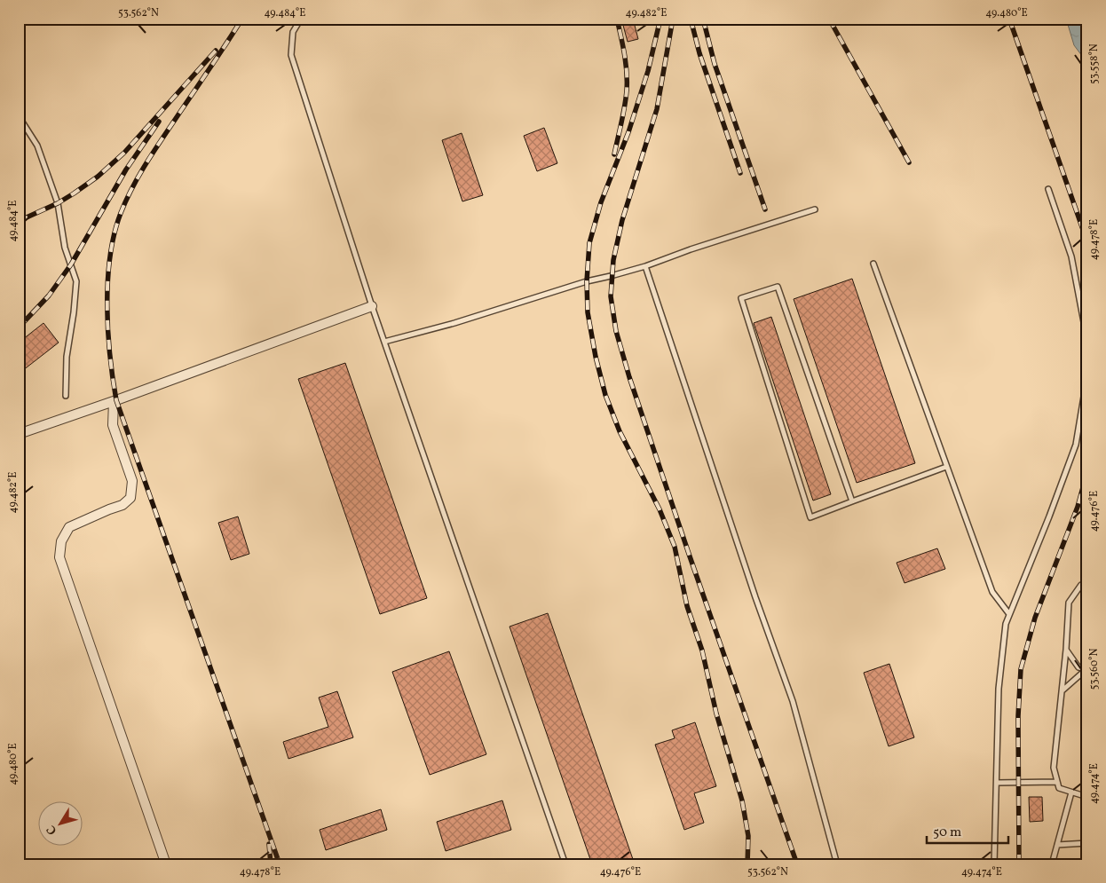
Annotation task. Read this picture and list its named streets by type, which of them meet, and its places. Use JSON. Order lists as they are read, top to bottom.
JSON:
{
  "scale_bar": "50 m",
  "north": "bottom left",
  "coordinates": [
    "53.562°N",
    "49.484°E",
    "49.482°E",
    "49.480°E",
    "53.558°N",
    "49.478°E",
    "49.476°E",
    "53.560°N",
    "49.474°E"
  ]
}
